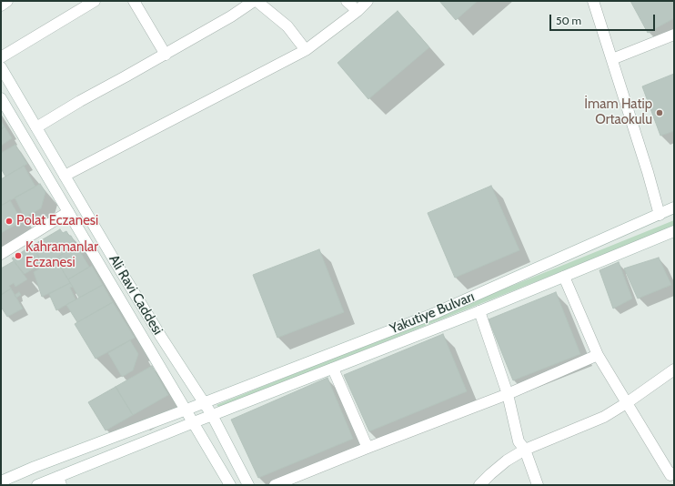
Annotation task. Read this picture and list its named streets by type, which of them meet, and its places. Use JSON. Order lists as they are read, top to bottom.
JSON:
{
  "streets": {
    "main road": ["Ali Ravi Caddesi", "Yakutiye Bulvarı"]
  },
  "crossings": [
    ["Ali Ravi Caddesi", "Yakutiye Bulvarı"]
  ],
  "places": ["İmam Hatip Ortaokulu", "Polat Eczanesi", "Kahramanlar Eczanesi"],
  "scale_bar": "50 m"
}
